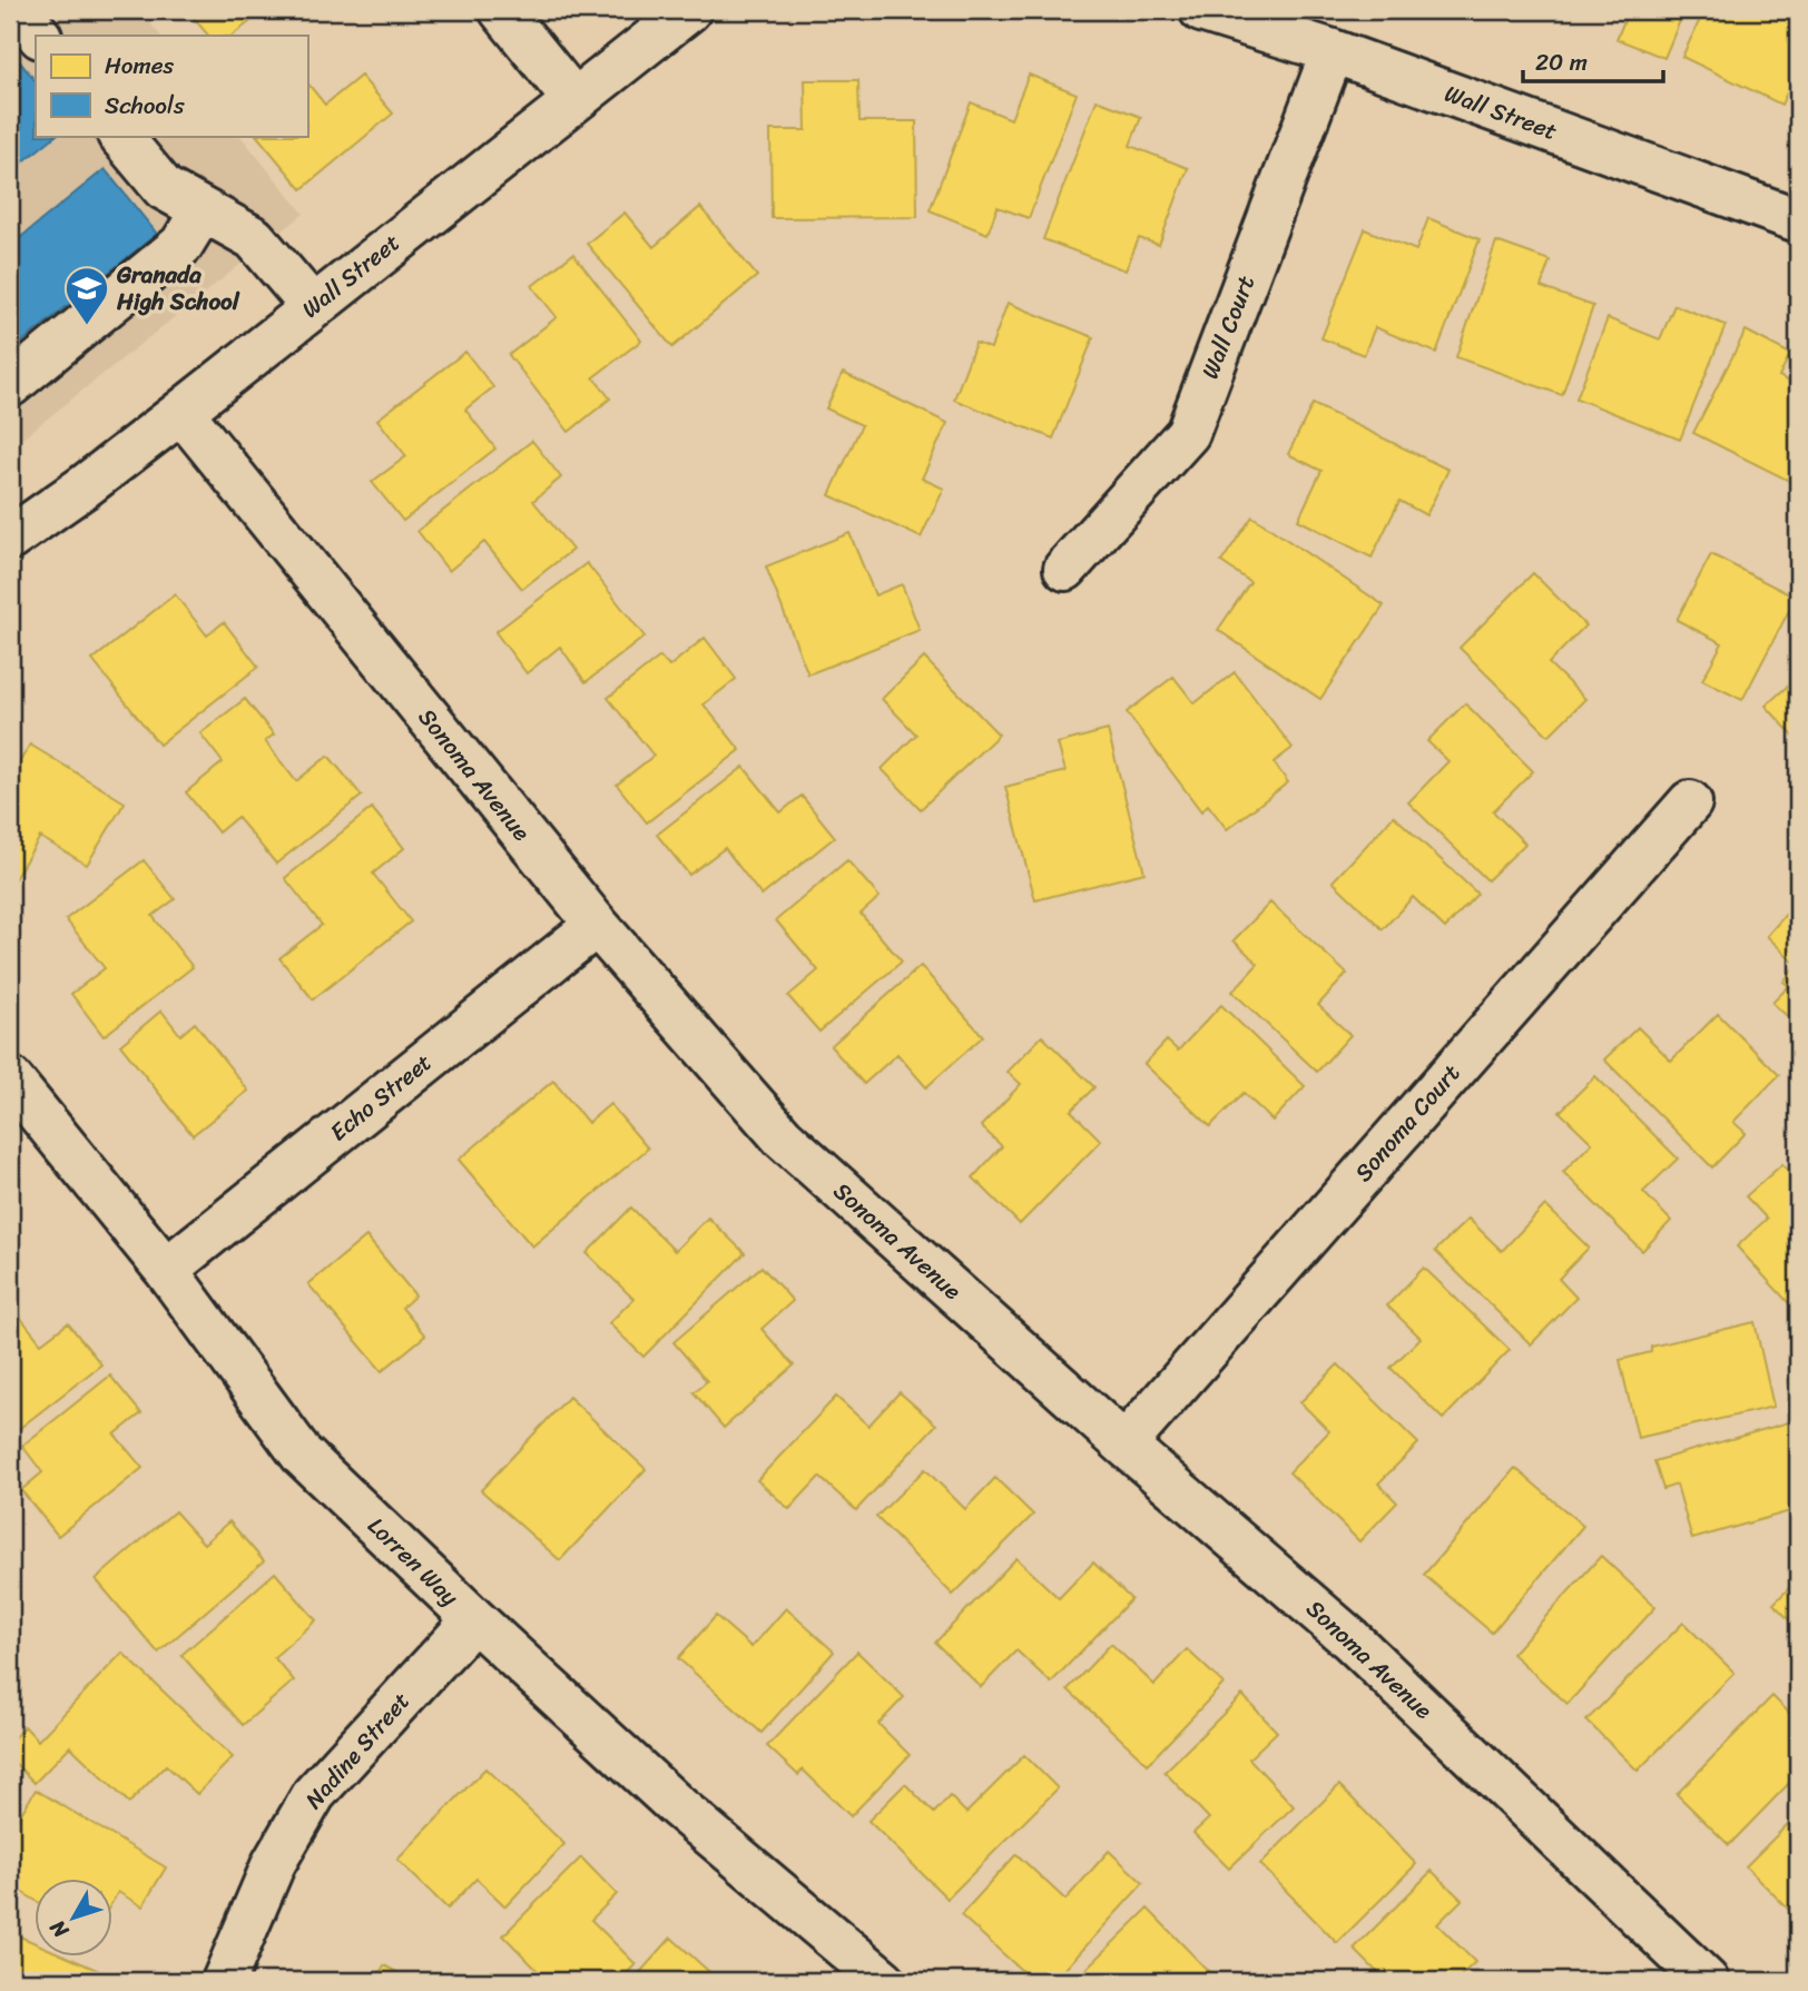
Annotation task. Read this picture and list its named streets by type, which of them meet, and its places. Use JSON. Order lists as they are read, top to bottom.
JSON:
{
  "streets": {
    "street": [
      "Wall Street",
      "Wall Court",
      "Sonoma Avenue",
      "Echo Street",
      "Sonoma Court",
      "Lorren Way",
      "Nadine Street"
    ]
  },
  "crossings": [
    ["Wall Street", "Wall Court"],
    ["Wall Street", "Sonoma Avenue"],
    ["Sonoma Avenue", "Echo Street"],
    ["Sonoma Avenue", "Sonoma Court"],
    ["Echo Street", "Lorren Way"],
    ["Lorren Way", "Nadine Street"]
  ],
  "places": {
    "school or university": ["Granada High School"]
  },
  "legend": ["Homes", "Schools"],
  "scale_bar": "20 m",
  "north": "bottom left"
}
